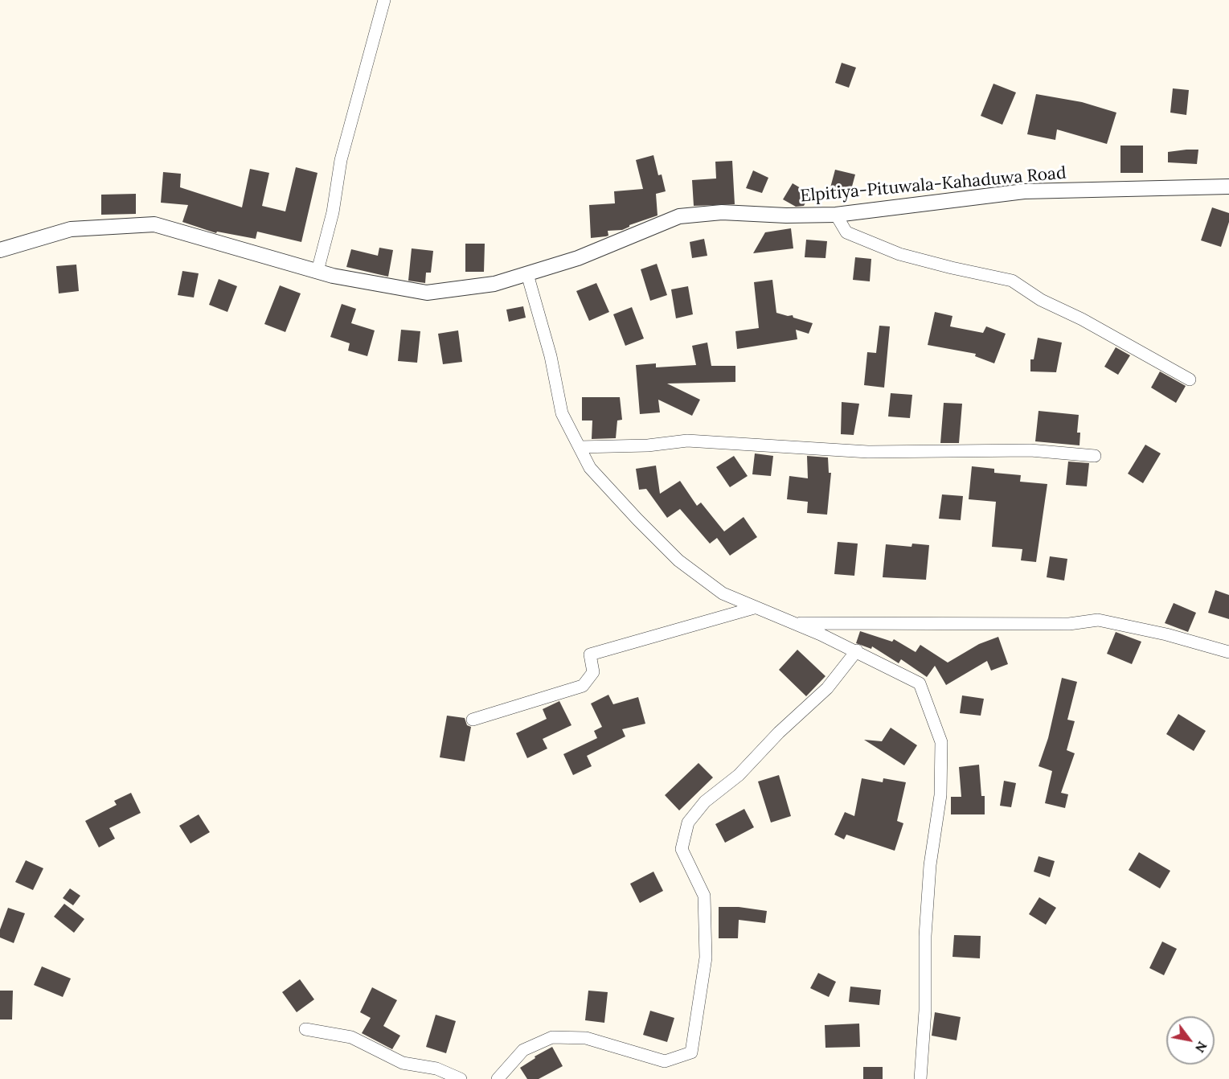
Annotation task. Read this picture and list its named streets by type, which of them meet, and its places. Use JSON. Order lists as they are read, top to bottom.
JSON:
{
  "streets": {
    "street": ["Elpitiya-Pituwala-Kahaduwa Road"]
  },
  "north": "bottom right"
}
